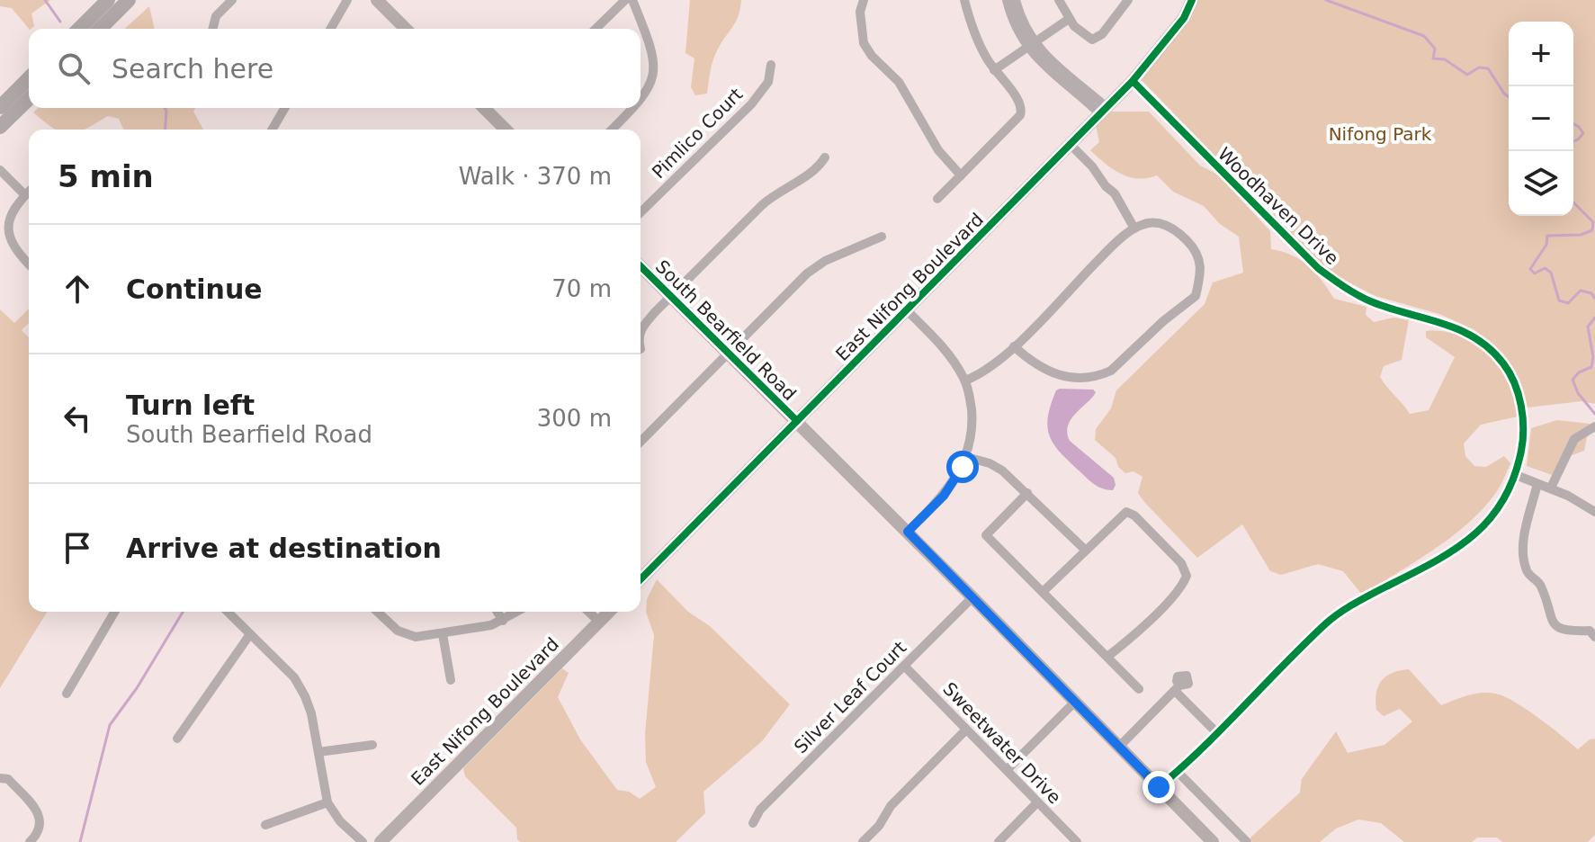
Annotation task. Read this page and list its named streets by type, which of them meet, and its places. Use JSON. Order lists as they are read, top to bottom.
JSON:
{
  "streets": {
    "street": [
      "Pimlico Court",
      "Woodhaven Drive",
      "East Nifong Boulevard",
      "South Bearfield Road",
      "Silver Leaf Court",
      "Sweetwater Drive"
    ]
  },
  "crossings": [
    ["Woodhaven Drive", "East Nifong Boulevard"],
    ["Woodhaven Drive", "South Bearfield Road"],
    ["East Nifong Boulevard", "South Bearfield Road"],
    ["South Bearfield Road", "Silver Leaf Court"],
    ["Silver Leaf Court", "Sweetwater Drive"]
  ],
  "parks": ["Nifong Park"],
  "page": {
    "map_buttons": ["+", "−"],
    "search": "Search here",
    "heading": ["5 min", "Walk · 370 m"],
    "list": [
      ["Continue", "70 m"],
      ["Turn left", "South Bearfield Road", "300 m"],
      "Arrive at destination"
    ]
  }
}
